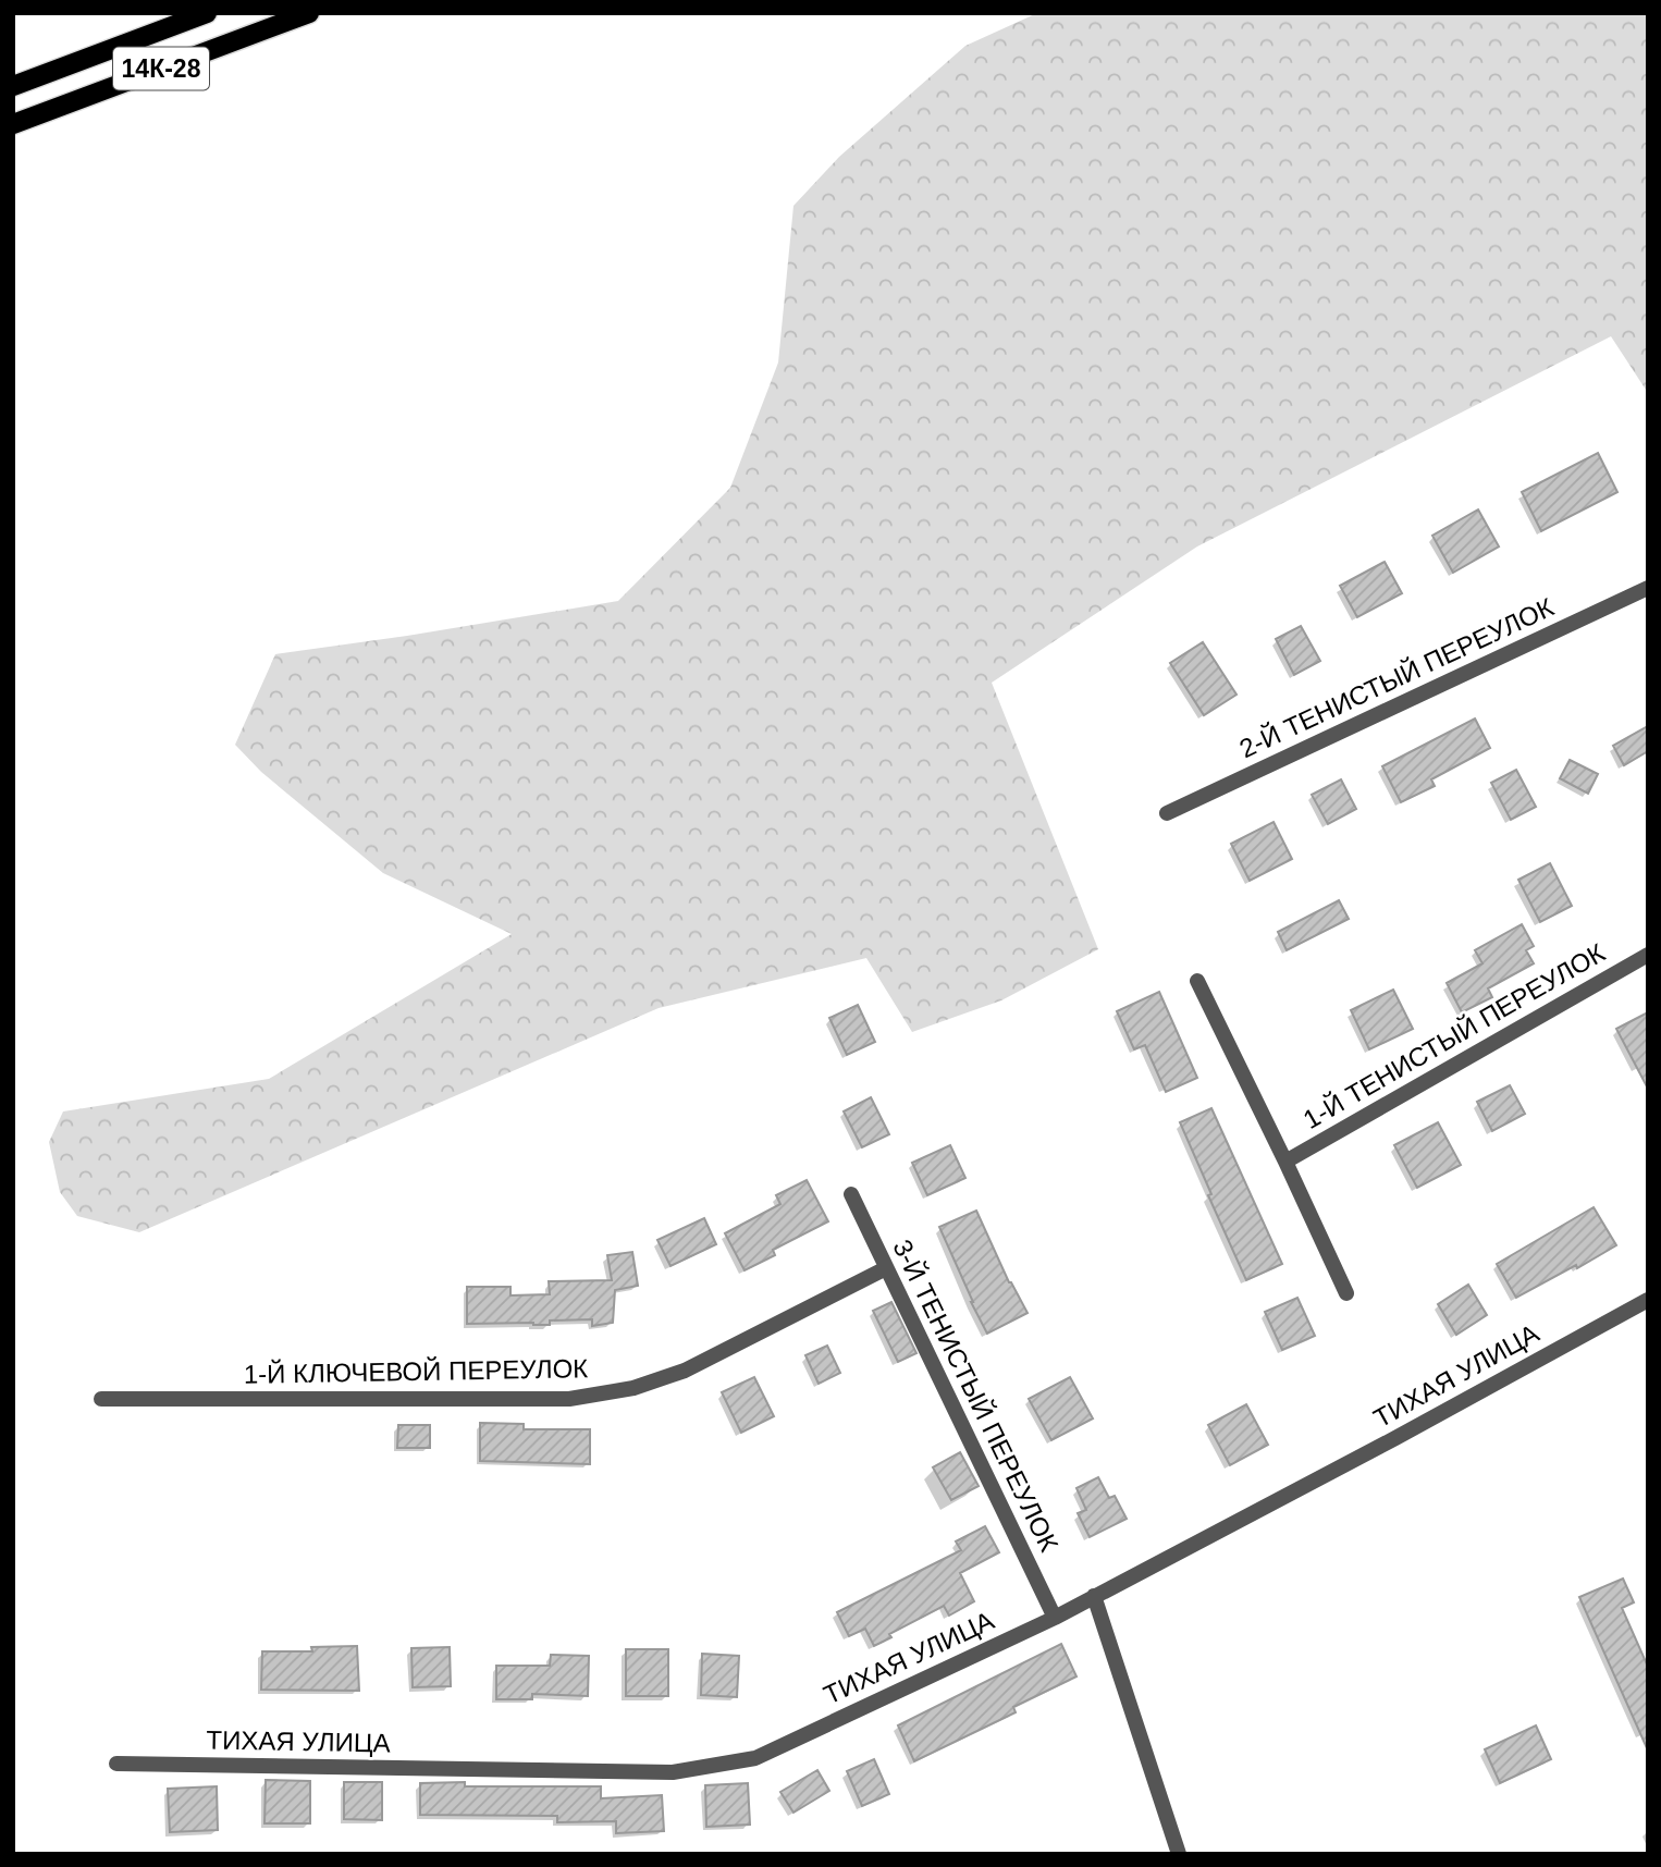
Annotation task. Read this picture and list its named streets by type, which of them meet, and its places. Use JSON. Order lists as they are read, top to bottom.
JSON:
{
  "streets": {
    "main road": ["14К-28"],
    "street": [
      "2-Й ТЕНИСТЫЙ ПЕРЕУЛОК",
      "1-Й ТЕНИСТЫЙ ПЕРЕУЛОК",
      "1-Й КЛЮЧЕВОЙ ПЕРЕУЛОК",
      "ТИХАЯ УЛИЦА",
      "3-Й ТЕНИСТЫЙ ПЕРЕУЛОК"
    ]
  },
  "crossings": [
    ["1-Й КЛЮЧЕВОЙ ПЕРЕУЛОК", "3-Й ТЕНИСТЫЙ ПЕРЕУЛОК"],
    ["ТИХАЯ УЛИЦА", "3-Й ТЕНИСТЫЙ ПЕРЕУЛОК"]
  ]
}
